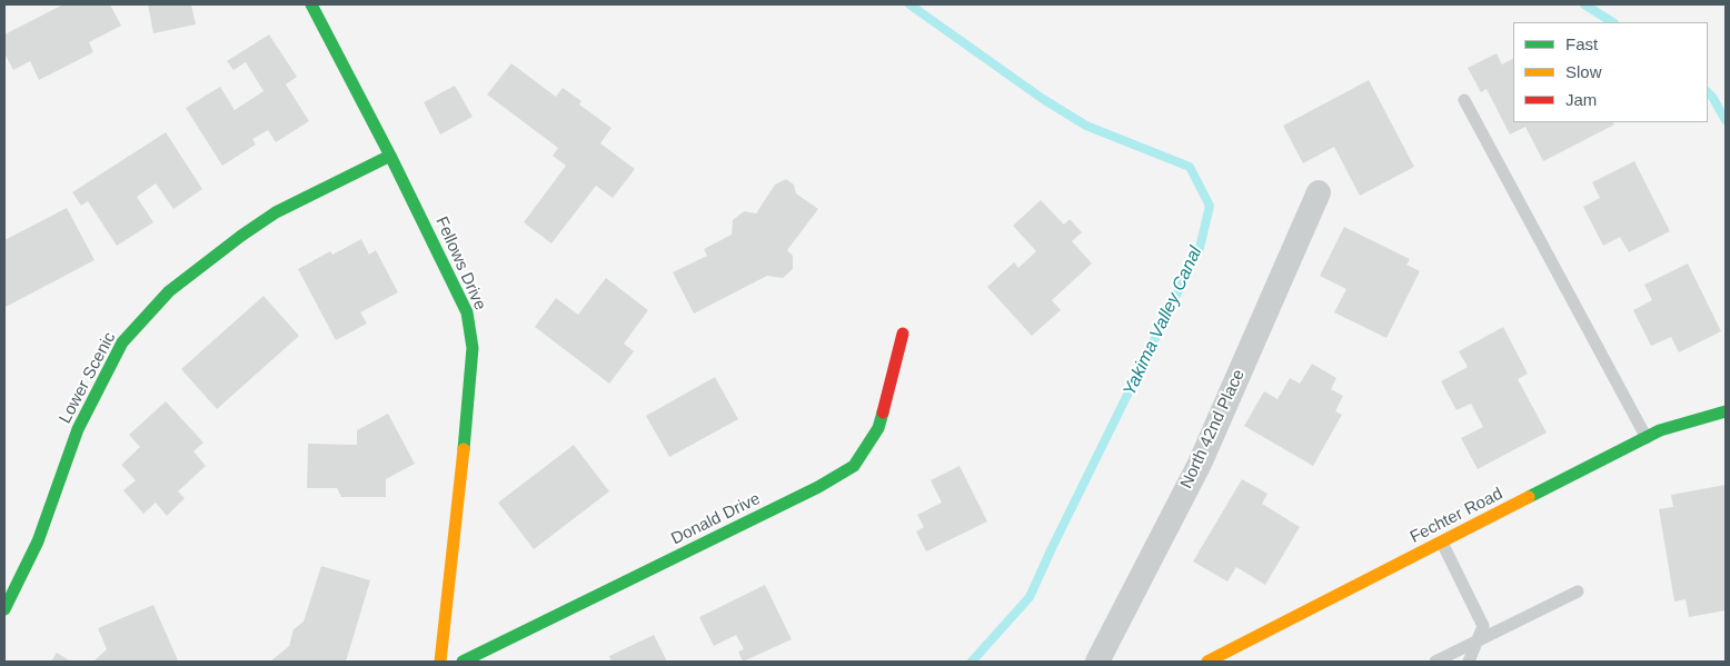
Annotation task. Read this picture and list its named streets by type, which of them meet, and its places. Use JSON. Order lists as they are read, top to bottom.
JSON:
{
  "streets": {
    "street": [
      "Fellows Drive",
      "Lower Scenic",
      "North 42nd Place",
      "Fechter Road",
      "Donald Drive"
    ]
  },
  "crossings": [
    ["Fellows Drive", "Lower Scenic"]
  ],
  "water": ["Yakima Valley Canal"],
  "legend": ["Fast", "Slow", "Jam"]
}
